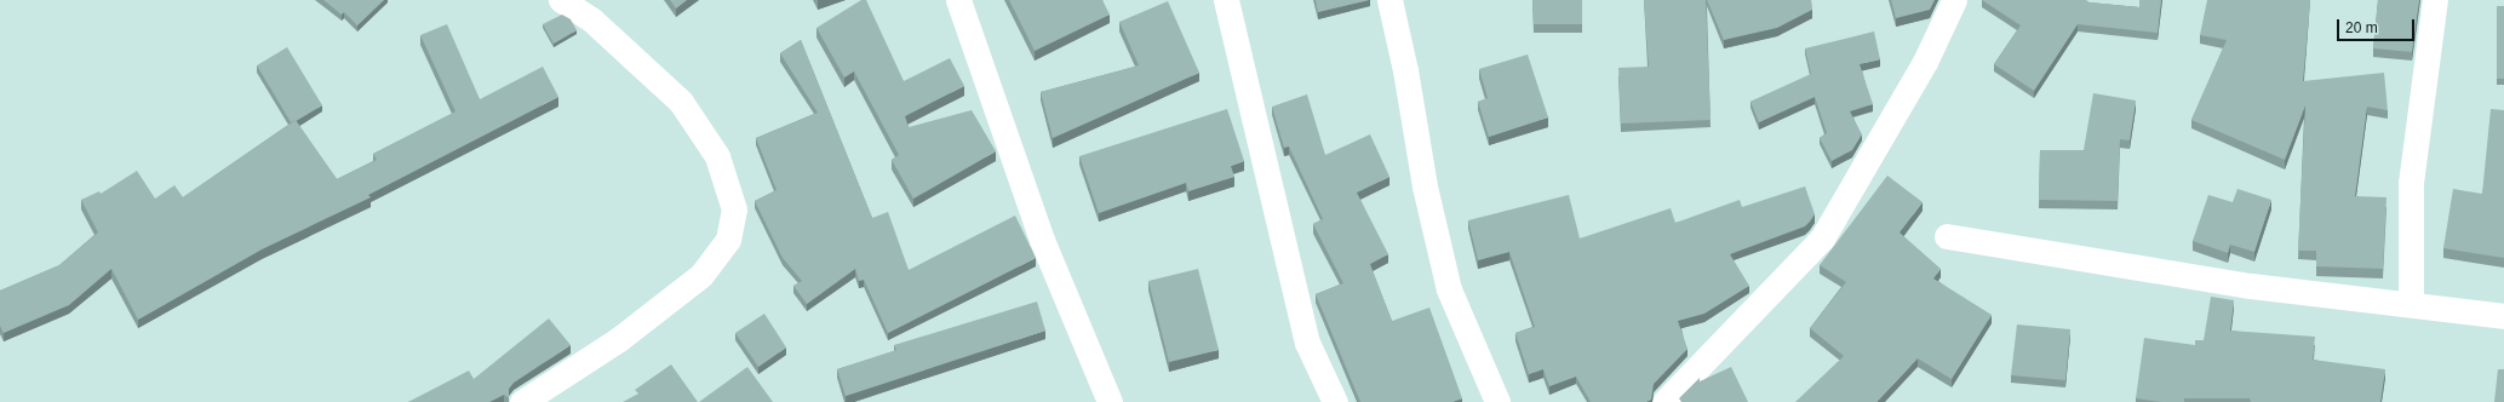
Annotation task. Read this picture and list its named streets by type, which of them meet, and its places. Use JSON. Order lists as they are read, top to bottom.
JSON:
{
  "scale_bar": "20 m"
}
